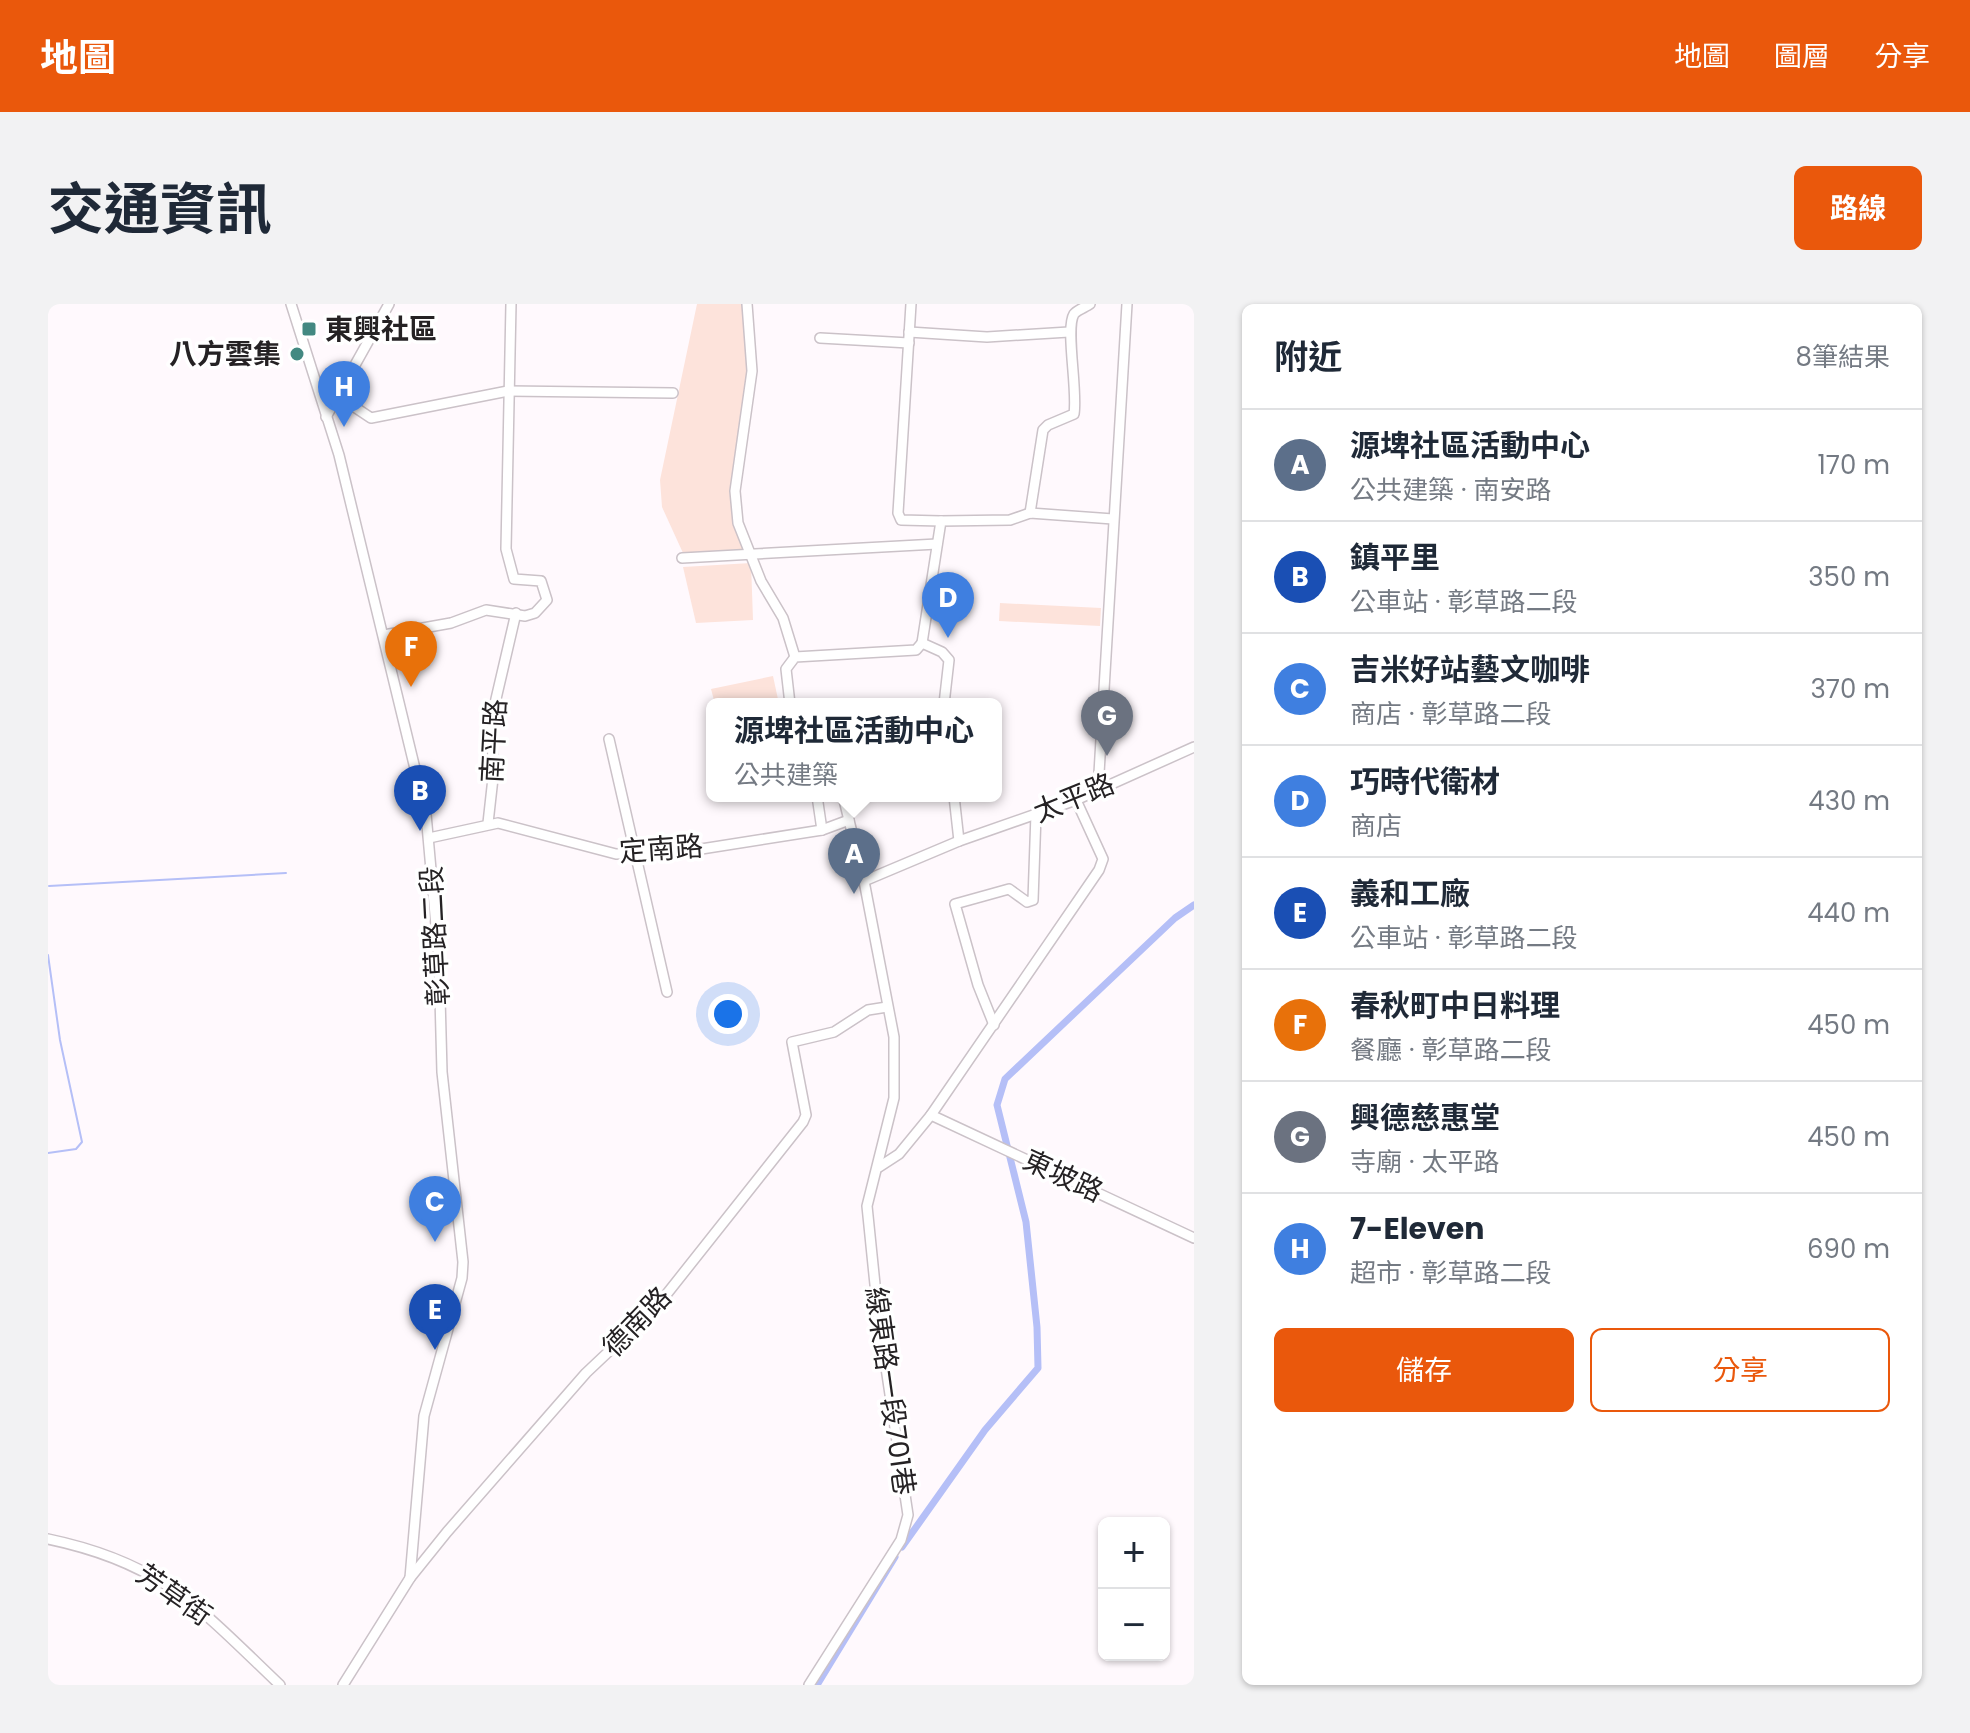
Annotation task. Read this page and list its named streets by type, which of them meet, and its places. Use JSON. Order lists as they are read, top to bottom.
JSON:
{
  "streets": {
    "street": [
      "南平路",
      "太平路",
      "定南路",
      "彰草路二段",
      "東坡路",
      "德南路",
      "線東路一段701巷",
      "芳草街"
    ]
  },
  "crossings": [
    ["南平路", "定南路"],
    ["太平路", "線東路一段701巷"],
    ["定南路", "彰草路二段"],
    ["定南路", "線東路一段701巷"],
    ["彰草路二段", "德南路"],
    ["德南路", "線東路一段701巷"]
  ],
  "places": {
    "transit": ["東興社區"],
    "other": ["八方雲集"]
  },
  "page": {
    "header": "地圖",
    "nav": ["地圖", "圖層", "分享"],
    "title": "交通資訊",
    "buttons": [
      "路線",
      ["儲存", "分享"]
    ],
    "heading": ["附近", "8筆結果"],
    "pins": [
      "H",
      "D",
      "F",
      "G",
      "B",
      "A",
      "C",
      "E"
    ],
    "list": [
      {
        "mark": "A",
        "name": "源埤社區活動中心",
        "note": "公共建築 · 南安路",
        "value": "170 m"
      },
      {
        "mark": "B",
        "name": "鎮平里",
        "note": "公車站 · 彰草路二段",
        "value": "350 m"
      },
      {
        "mark": "C",
        "name": "吉米好站藝文咖啡",
        "note": "商店 · 彰草路二段",
        "value": "370 m"
      },
      {
        "mark": "D",
        "name": "巧時代衛材",
        "note": "商店",
        "value": "430 m"
      },
      {
        "mark": "E",
        "name": "義和工廠",
        "note": "公車站 · 彰草路二段",
        "value": "440 m"
      },
      {
        "mark": "F",
        "name": "春秋町中日料理",
        "note": "餐廳 · 彰草路二段",
        "value": "450 m"
      },
      {
        "mark": "G",
        "name": "興德慈惠堂",
        "note": "寺廟 · 太平路",
        "value": "450 m"
      },
      {
        "mark": "H",
        "name": "7-Eleven",
        "note": "超市 · 彰草路二段",
        "value": "690 m"
      }
    ],
    "popup": ["源埤社區活動中心", "公共建築"],
    "map_buttons": ["+", "−"]
  }
}
